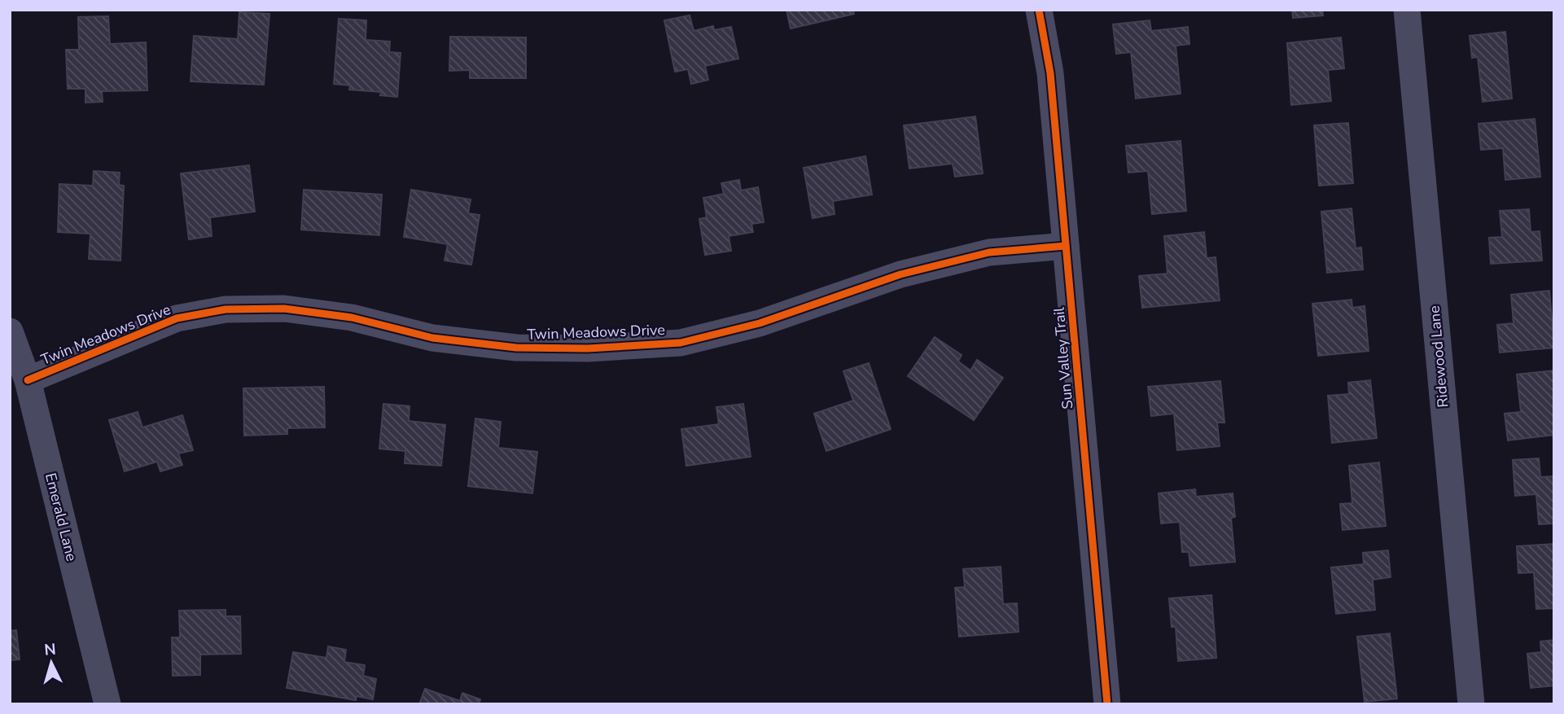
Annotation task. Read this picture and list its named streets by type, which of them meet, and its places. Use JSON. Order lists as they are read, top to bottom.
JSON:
{
  "streets": {
    "street": [
      "Twin Meadows Drive",
      "Ridewood Lane",
      "Sun Valley Trail",
      "Emerald Lane"
    ]
  },
  "crossings": [
    ["Twin Meadows Drive", "Sun Valley Trail"],
    ["Twin Meadows Drive", "Emerald Lane"]
  ],
  "north": "top"
}
